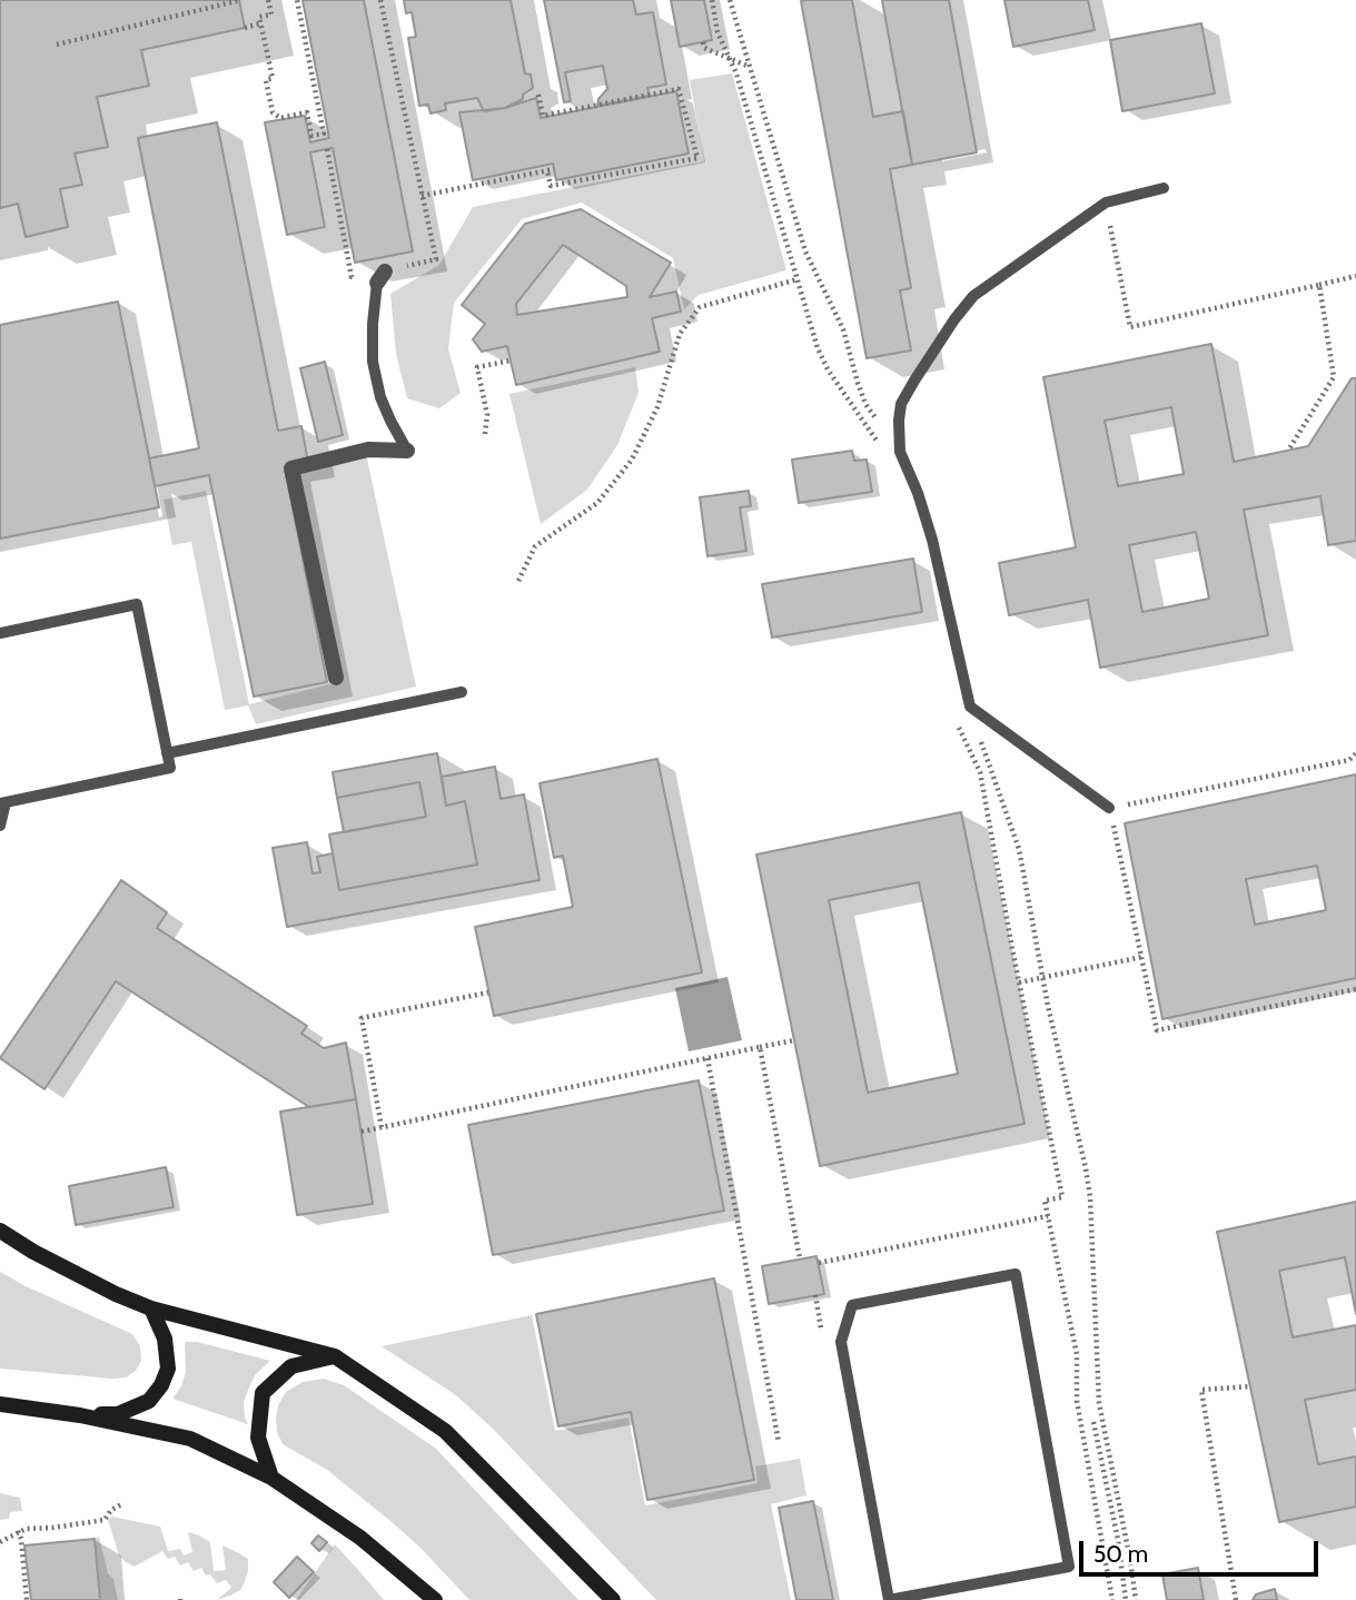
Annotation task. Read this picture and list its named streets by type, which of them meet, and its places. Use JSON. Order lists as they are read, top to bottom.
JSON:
{
  "scale_bar": "50 m"
}
